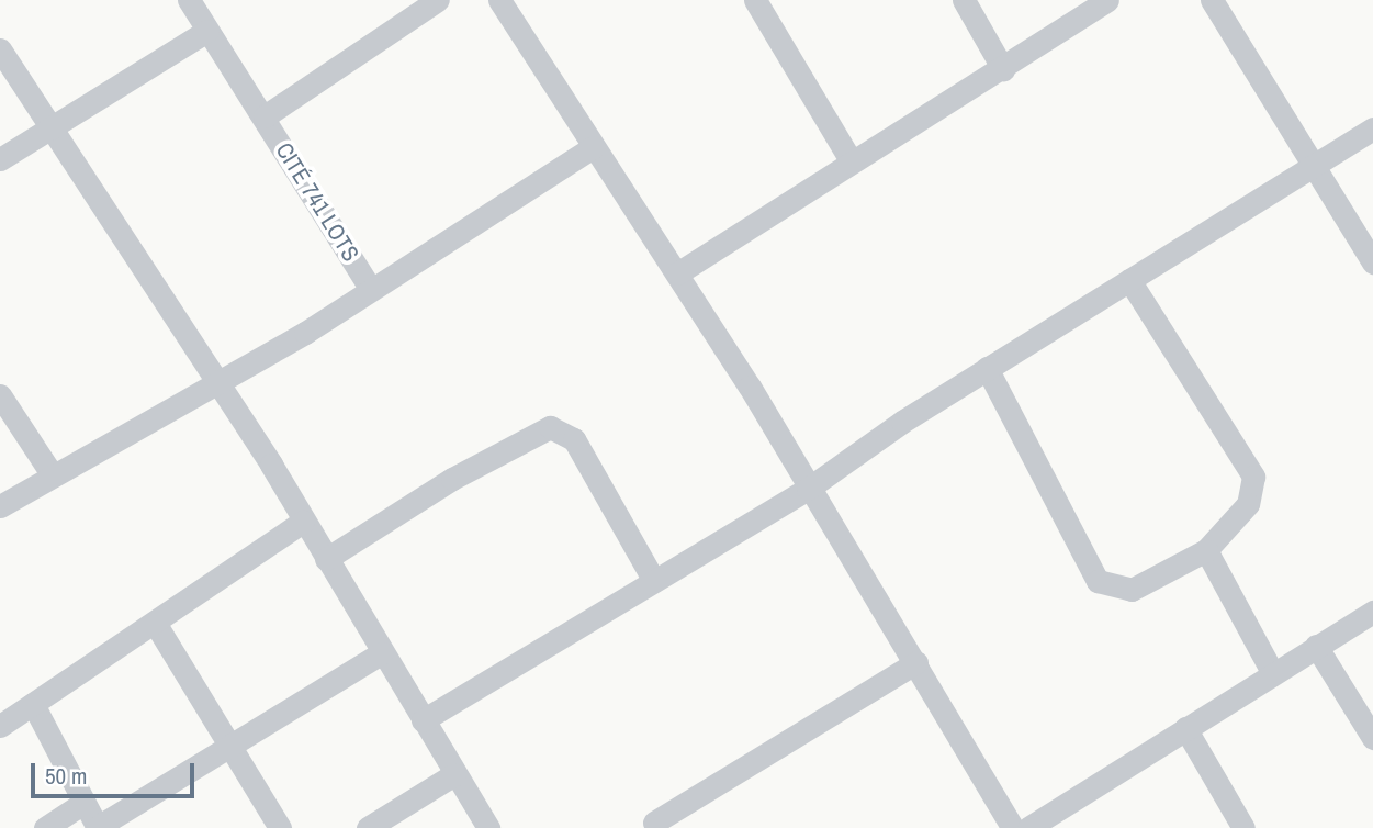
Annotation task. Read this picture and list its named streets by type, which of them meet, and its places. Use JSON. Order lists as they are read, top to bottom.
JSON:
{
  "streets": {
    "street": ["CITÉ 741 LOTS"]
  },
  "scale_bar": "50 m"
}
